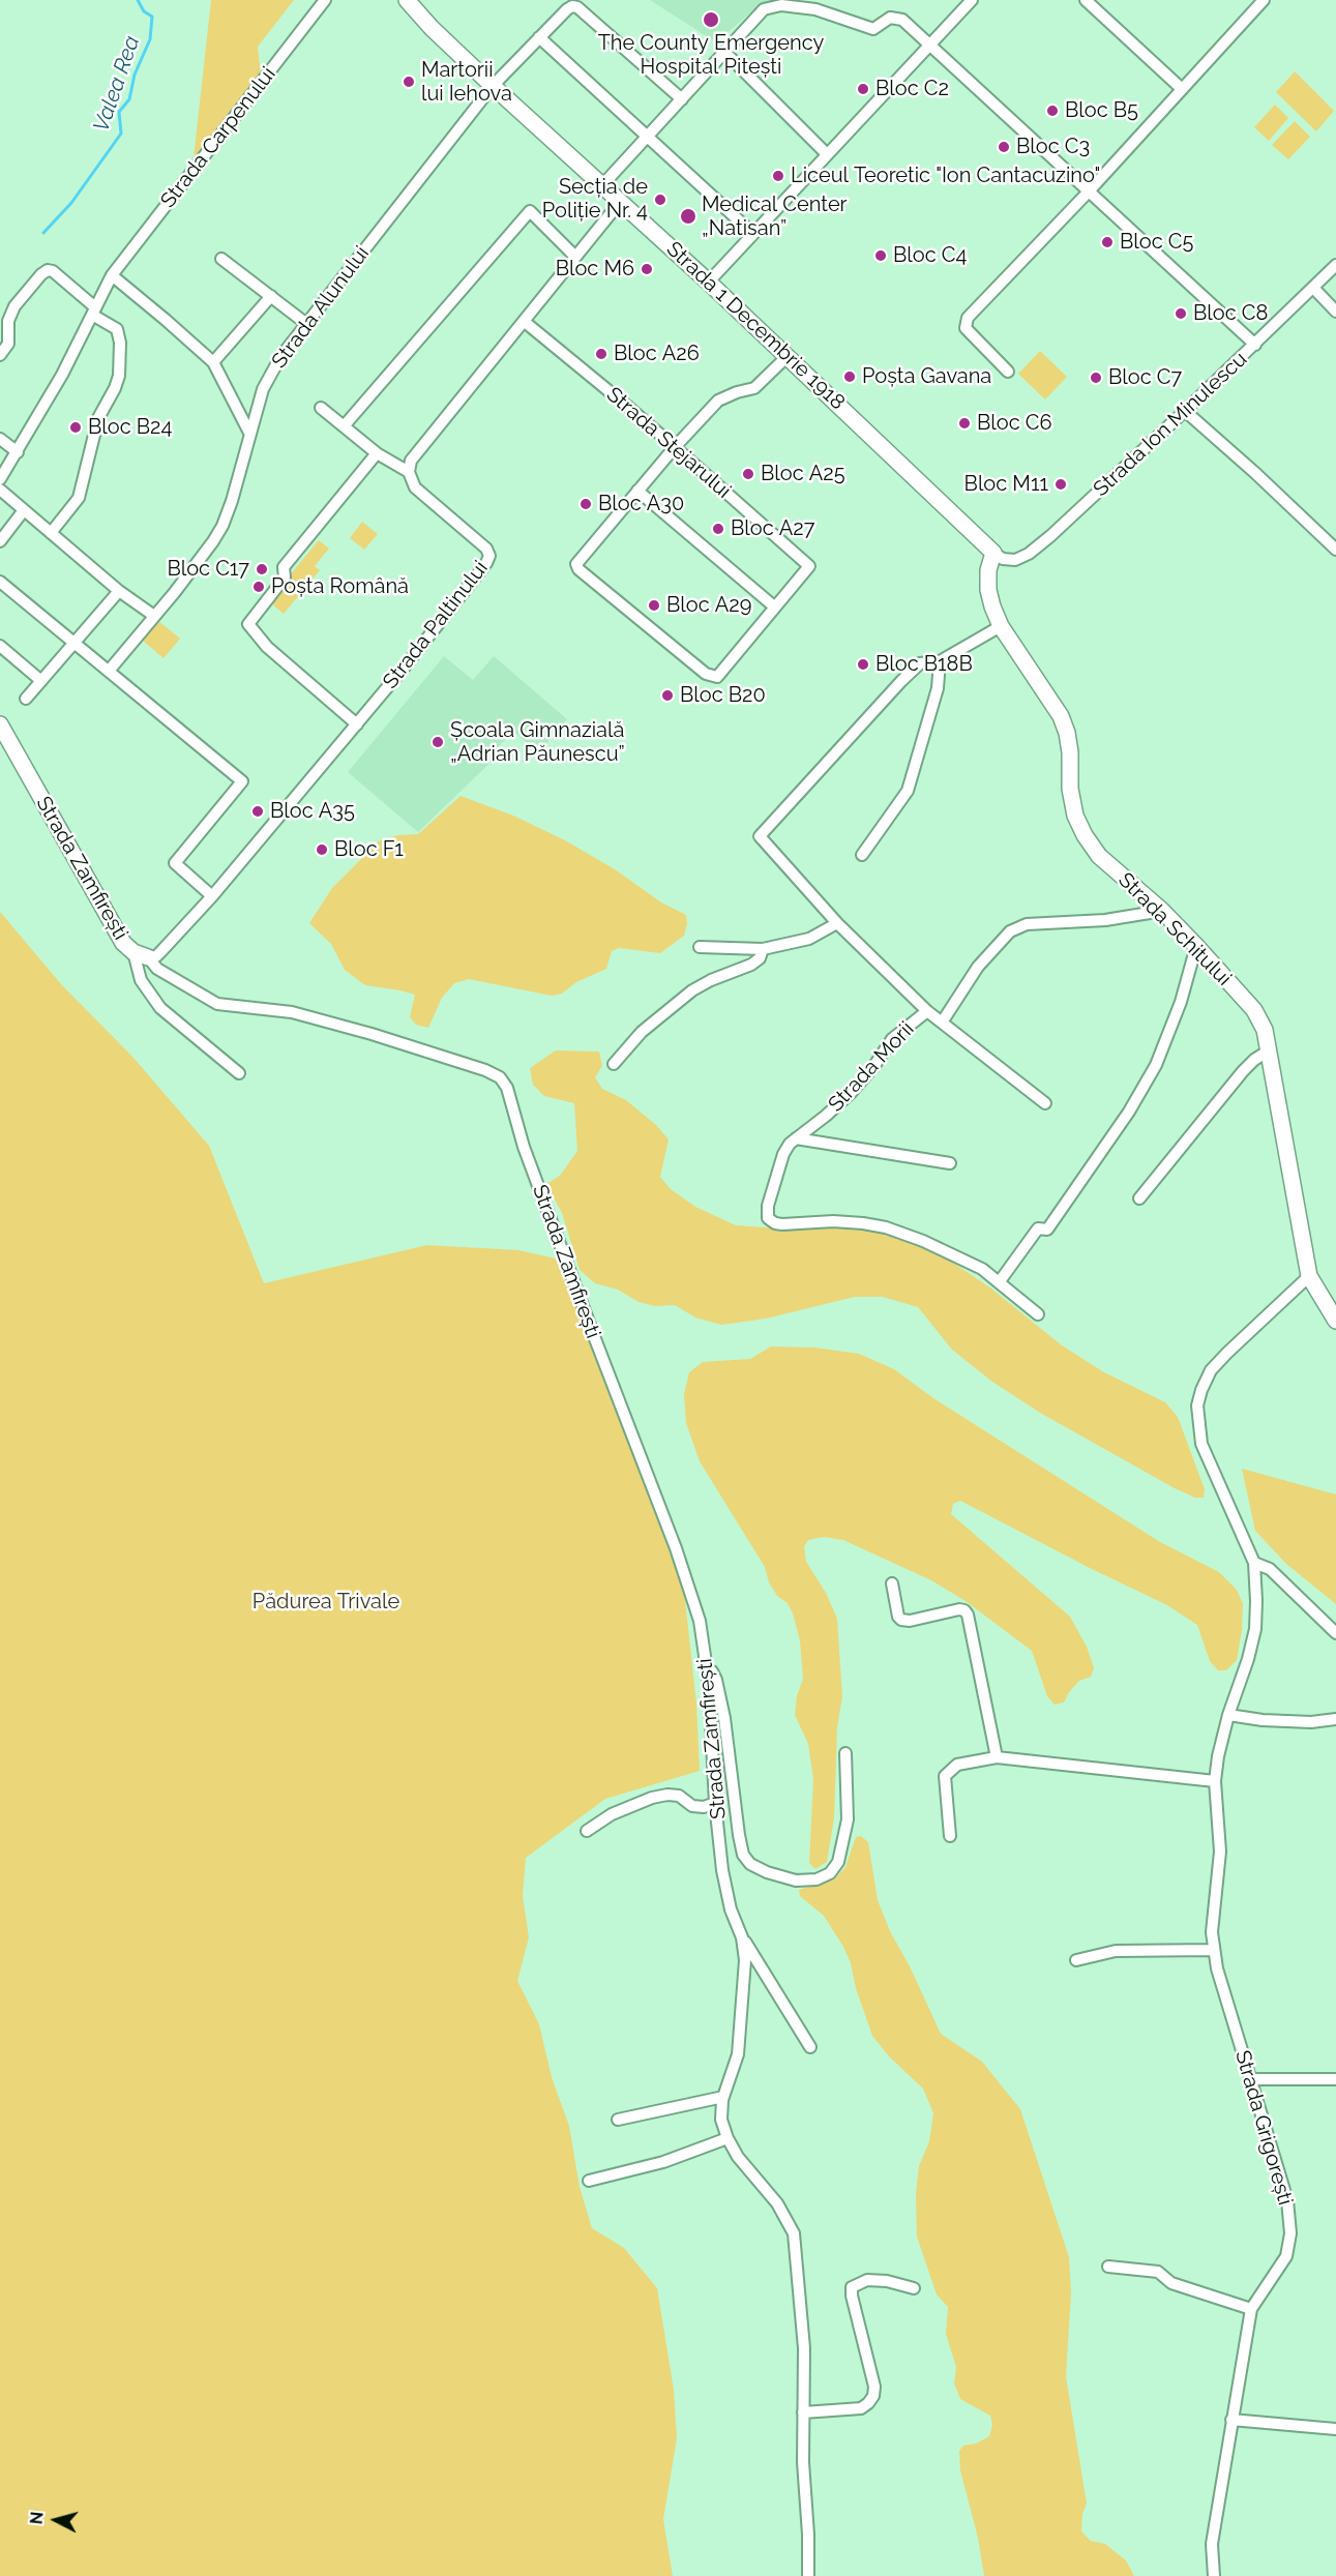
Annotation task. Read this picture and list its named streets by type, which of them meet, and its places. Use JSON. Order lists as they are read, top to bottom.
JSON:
{
  "streets": {
    "main road": ["Strada 1 Decembrie 1918", "Strada Zamfirești", "Strada Schitului"],
    "street": [
      "Strada Carpenului",
      "Strada Alunului",
      "Strada Ion Minulescu",
      "Strada Stejarului",
      "Strada Paltinului",
      "Strada Morii",
      "Strada Grigorești"
    ]
  },
  "crossings": [
    ["Strada Alunului", "Strada 1 Decembrie 1918"],
    ["Strada 1 Decembrie 1918", "Strada Ion Minulescu"],
    ["Strada 1 Decembrie 1918", "Strada Schitului"],
    ["Strada Ion Minulescu", "Strada Schitului"],
    ["Strada Paltinului", "Strada Zamfirești"],
    ["Strada Schitului", "Strada Morii"],
    ["Strada Schitului", "Strada Grigorești"]
  ],
  "water": ["Valea Rea"],
  "parks": ["Pădurea Trivale"],
  "places": [
    "The County Emergency Hospital Pitești",
    "Martorii lui Iehova",
    "Bloc C2",
    "Bloc B5",
    "Bloc C3",
    "Liceul Teoretic \"Ion Cantacuzino\"",
    "Secția de Poliție Nr. 4",
    "Medical Center „Natisan”",
    "Bloc C5",
    "Bloc C4",
    "Bloc M6",
    "Bloc C8",
    "Bloc A26",
    "Poșta Gavana",
    "Bloc C7",
    "Bloc C6",
    "Bloc B24",
    "Bloc A25",
    "Bloc M11",
    "Bloc A30",
    "Bloc A27",
    "Bloc C17",
    "Poșta Română",
    "Bloc A29",
    "Bloc B18B",
    "Bloc B20",
    "Școala Gimnazială „Adrian Păunescu”",
    "Bloc A35",
    "Bloc F1"
  ],
  "north": "left"
}
